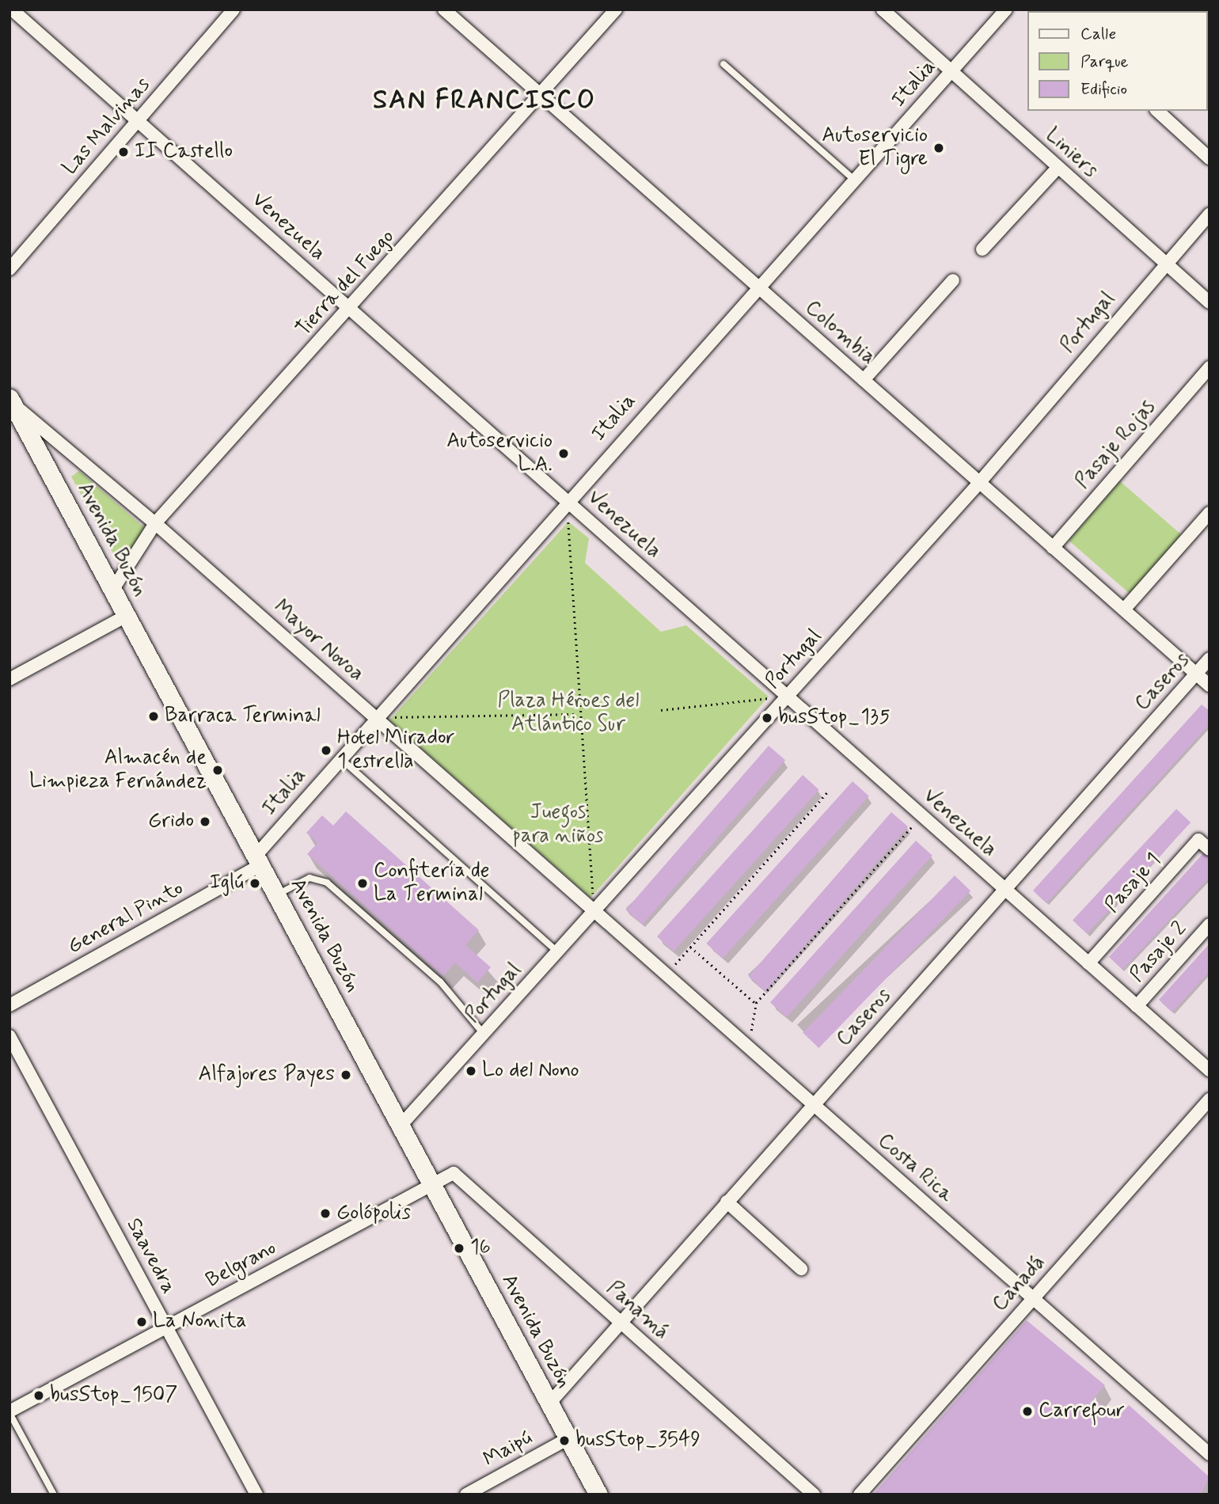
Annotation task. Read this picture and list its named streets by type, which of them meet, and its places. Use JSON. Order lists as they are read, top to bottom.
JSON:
{
  "streets": {
    "main road": ["Avenida Buzón"],
    "street": [
      "Italia",
      "Las Malvinas",
      "Liniers",
      "Venezuela",
      "Tierra del Fuego",
      "Portugal",
      "Colombia",
      "Pasaje Rojas",
      "Mayor Novoa",
      "Caseros",
      "Pasaje 1",
      "General Pinto",
      "Pasaje 2",
      "Costa Rica",
      "Saavedra",
      "Belgrano",
      "Canadá",
      "Panamá",
      "Maipú"
    ]
  },
  "crossings": [
    ["Italia", "Liniers"],
    ["Italia", "Venezuela"],
    ["Italia", "Colombia"],
    ["Italia", "Avenida Buzón"],
    ["Italia", "Mayor Novoa"],
    ["Italia", "General Pinto"],
    ["Las Malvinas", "Venezuela"],
    ["Liniers", "Portugal"],
    ["Venezuela", "Tierra del Fuego"],
    ["Venezuela", "Portugal"],
    ["Venezuela", "Caseros"],
    ["Venezuela", "Pasaje 1"],
    ["Venezuela", "Pasaje 2"],
    ["Tierra del Fuego", "Colombia"],
    ["Tierra del Fuego", "Avenida Buzón"],
    ["Tierra del Fuego", "Mayor Novoa"],
    ["Portugal", "Colombia"],
    ["Portugal", "Avenida Buzón"],
    ["Portugal", "Mayor Novoa"],
    ["Portugal", "Costa Rica"],
    ["Colombia", "Pasaje Rojas"],
    ["Colombia", "Caseros"],
    ["Avenida Buzón", "Mayor Novoa"],
    ["Avenida Buzón", "Caseros"],
    ["Avenida Buzón", "General Pinto"],
    ["Avenida Buzón", "Belgrano"],
    ["Avenida Buzón", "Panamá"],
    ["Avenida Buzón", "Maipú"],
    ["Mayor Novoa", "Costa Rica"],
    ["Caseros", "Costa Rica"],
    ["Caseros", "Panamá"],
    ["Costa Rica", "Canadá"],
    ["Saavedra", "Belgrano"],
    ["Belgrano", "Panamá"]
  ],
  "districts": ["SAN FRANCISCO"],
  "parks": ["Plaza Héroes del Atlántico Sur", "Juegos para niños"],
  "places": [
    "Autoservicio El Tigre",
    "II Castello",
    "Autoservicio L.A.",
    "Barraca Terminal",
    "busStop_135",
    "Hotel Mirador 1 estrella",
    "Almacén de Limpieza Fernández",
    "Grido",
    "Iglú",
    "Confitería de La Terminal",
    "Lo del Nono",
    "Alfajores Payes",
    "Golópolis",
    "16",
    "La Nonita",
    "busStop_1507",
    "Carrefour",
    "busStop_3549"
  ],
  "legend": ["Calle", "Parque", "Edificio"]
}
